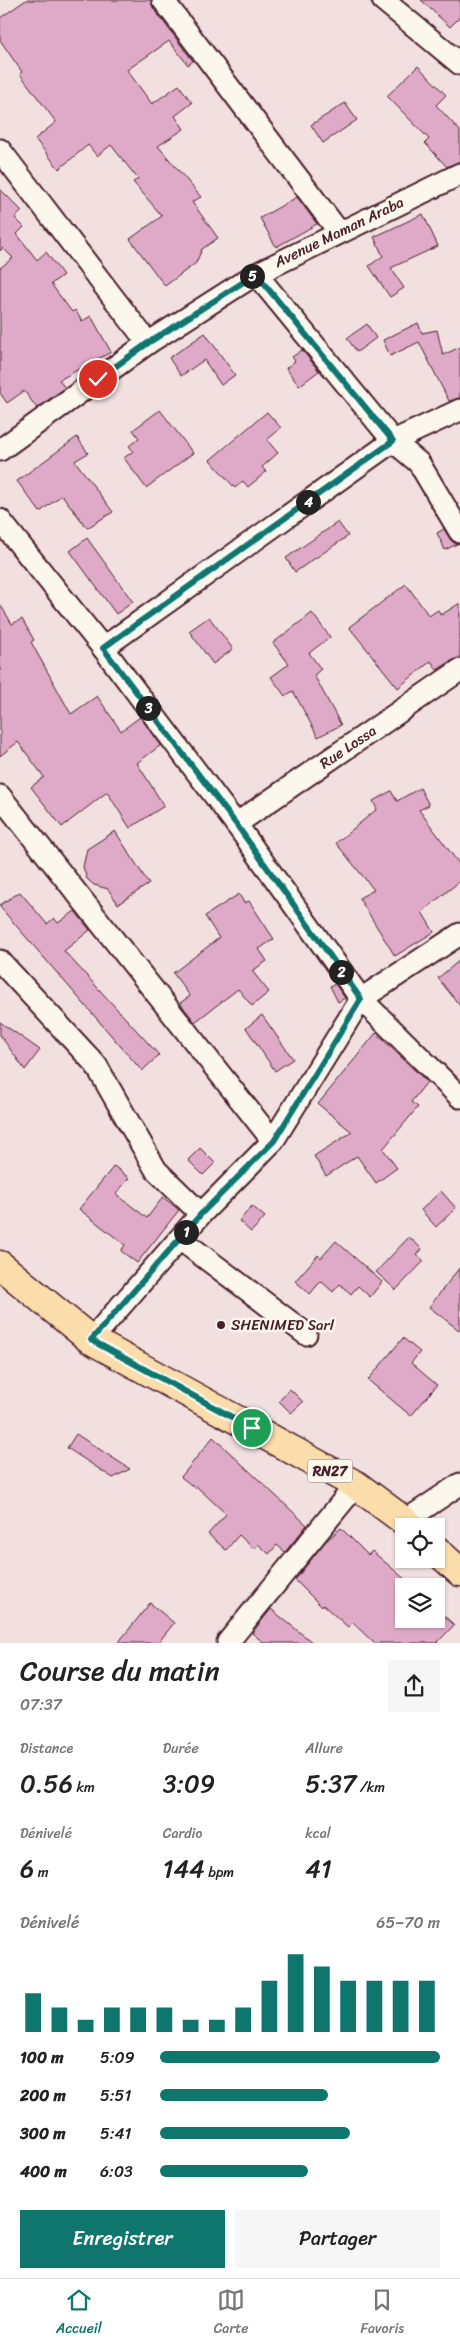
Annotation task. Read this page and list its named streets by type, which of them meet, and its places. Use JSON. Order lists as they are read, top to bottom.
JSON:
{
  "streets": {
    "main road": ["RN27"],
    "street": ["Avenue Maman Araba", "Rue Lossa"]
  },
  "places": ["SHENIMED Sarl"],
  "page": {
    "pins": [
      "5",
      "4",
      "3",
      "2",
      "1"
    ],
    "heading": ["Course du matin", "07:37"],
    "stats": [
      ["Distance", "0.56 km"],
      ["Durée", "3:09"],
      ["Allure", "5:37 /km"],
      ["Dénivelé", "6 m"],
      ["Cardio", "144 bpm"],
      ["kcal", "41"]
    ],
    "chart": ["Dénivelé", "65–70 m"],
    "list": [
      {
        "name": "100 m",
        "note": "5:09"
      },
      {
        "name": "200 m",
        "note": "5:51"
      },
      {
        "name": "300 m",
        "note": "5:41"
      },
      {
        "name": "400 m",
        "note": "6:03"
      }
    ],
    "buttons": ["Enregistrer", "Partager"],
    "tabs": ["Accueil", "Carte", "Favoris"]
  }
}
